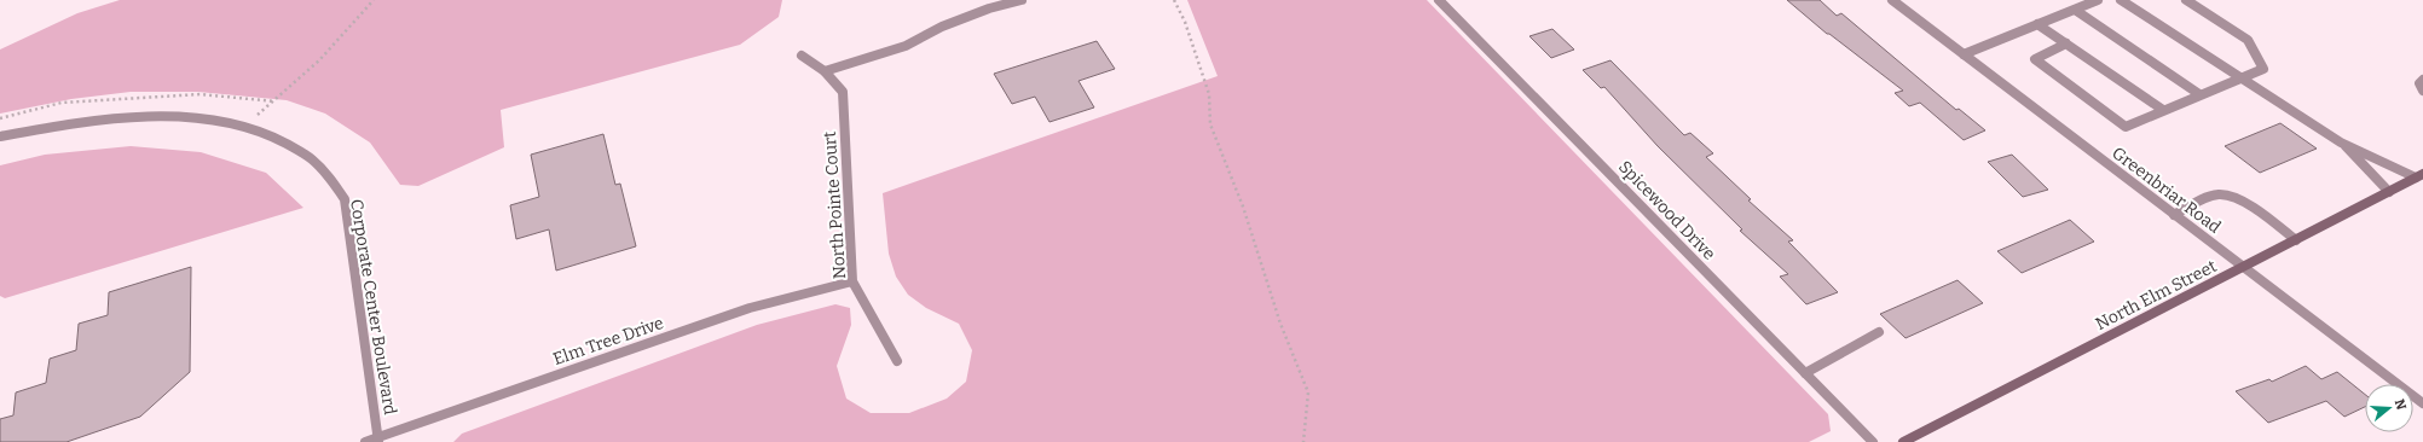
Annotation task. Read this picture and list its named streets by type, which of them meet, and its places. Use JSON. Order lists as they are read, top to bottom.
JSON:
{
  "streets": {
    "main road": ["North Elm Street"],
    "street": [
      "Greenbriar Road",
      "North Pointe Court",
      "Spicewood Drive",
      "Corporate Center Boulevard",
      "Elm Tree Drive"
    ]
  },
  "crossings": [
    ["Greenbriar Road", "North Elm Street"],
    ["North Pointe Court", "Elm Tree Drive"],
    ["Corporate Center Boulevard", "Elm Tree Drive"]
  ],
  "north": "right"
}
